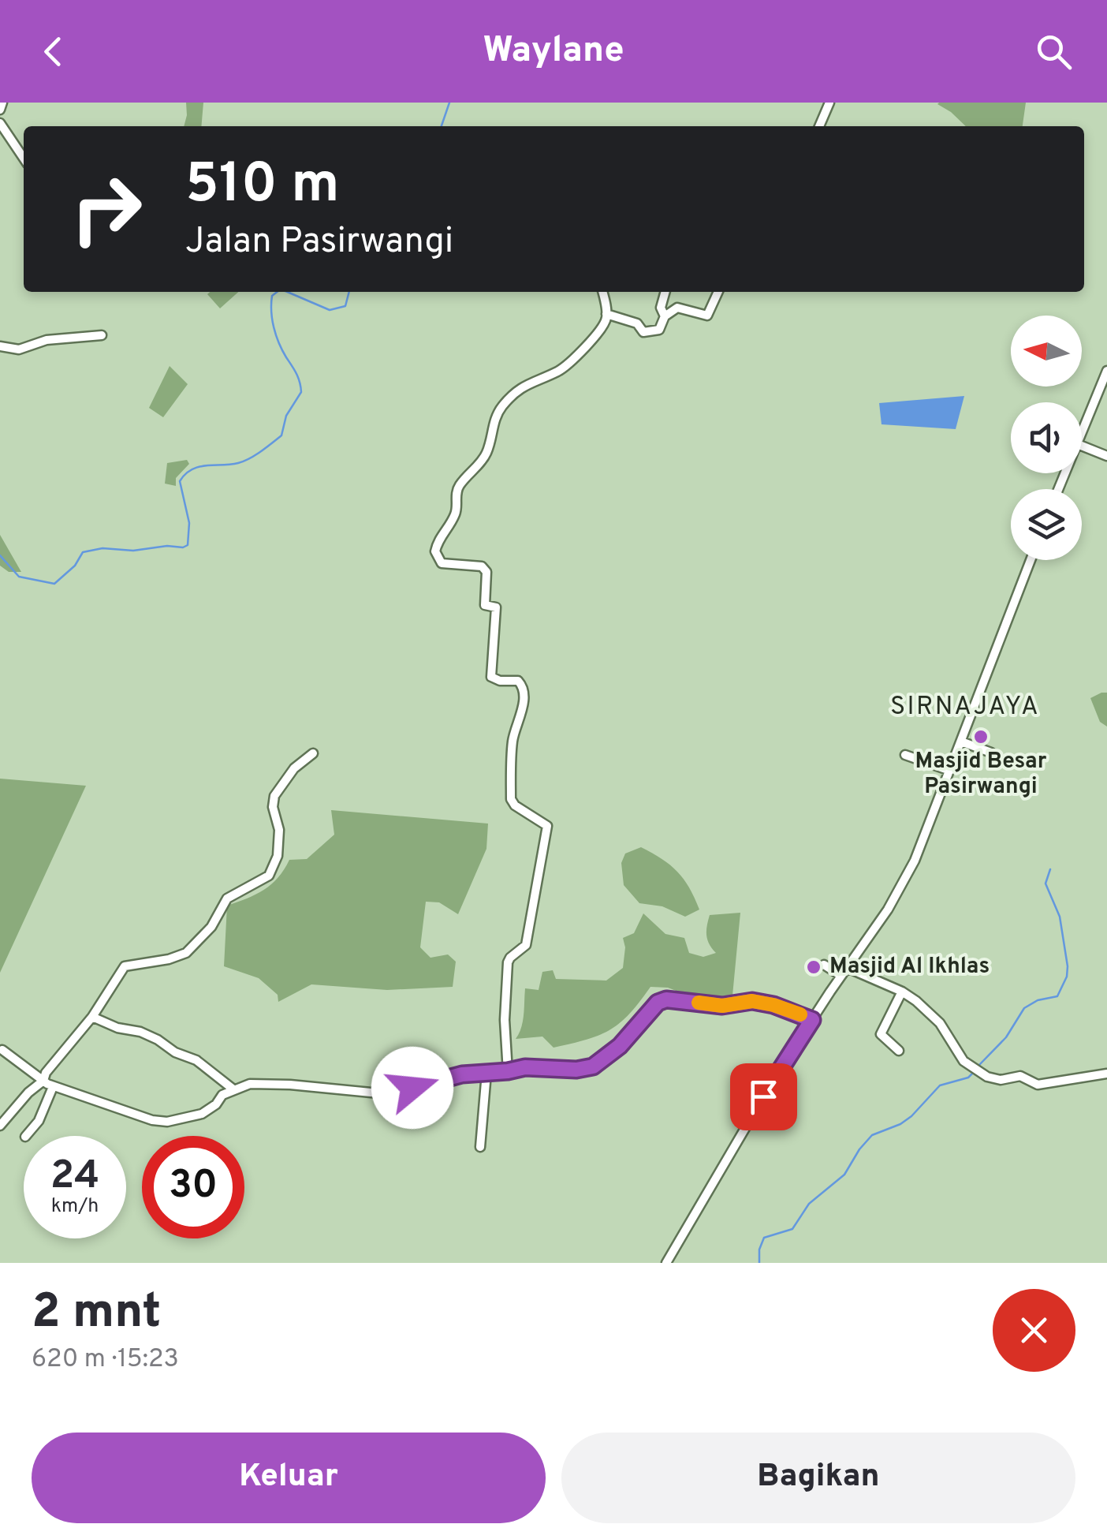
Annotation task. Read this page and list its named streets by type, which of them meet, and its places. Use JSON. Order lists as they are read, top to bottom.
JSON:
{
  "districts": ["SIRNAJAYA"],
  "places": ["Masjid Besar Pasirwangi", "Masjid Al Ikhlas"],
  "north": "left",
  "page": {
    "header": "Waylane",
    "turn": ["510 m", "Jalan Pasirwangi"],
    "speed": "24 km/h",
    "limit": "30",
    "heading": ["2 mnt", "620 m · 15:23"],
    "buttons": ["Keluar", "Bagikan"]
  }
}
